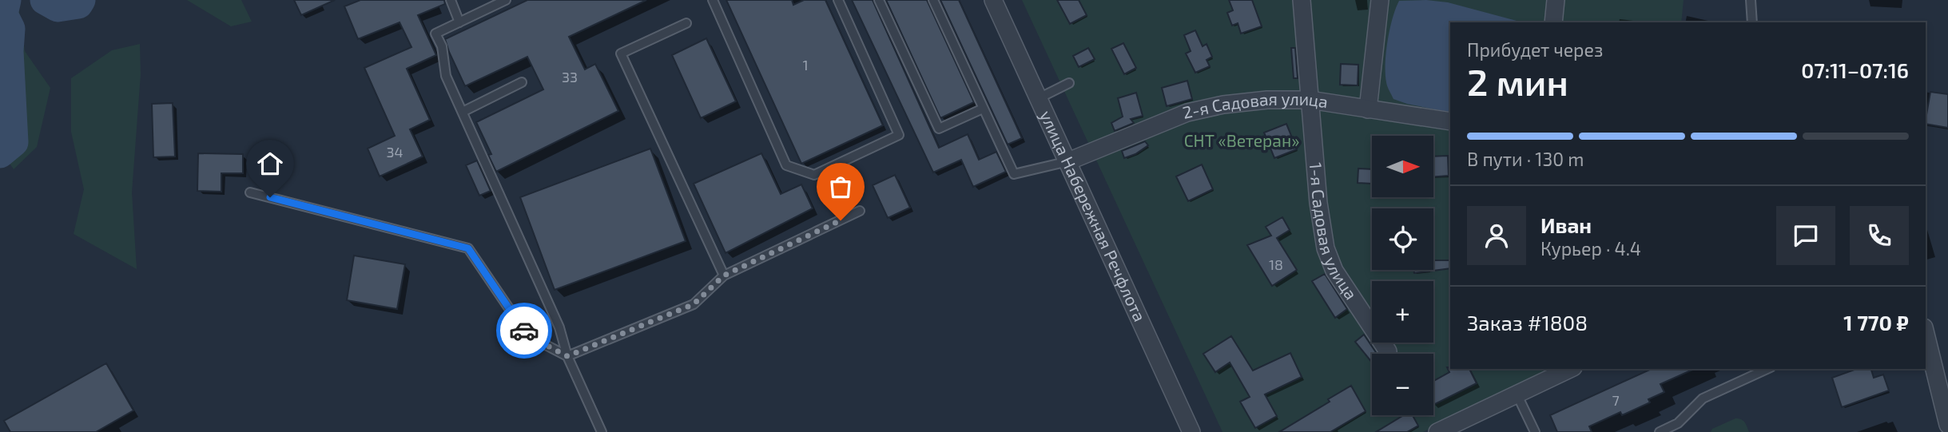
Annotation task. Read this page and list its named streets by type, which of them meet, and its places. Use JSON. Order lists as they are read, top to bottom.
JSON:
{
  "streets": {
    "street": ["2-я Садовая улица", "улица Набережная Речфлота", "1-я Садовая улица"]
  },
  "crossings": [
    ["2-я Садовая улица", "улица Набережная Речфлота"],
    ["2-я Садовая улица", "1-я Садовая улица"]
  ],
  "parks": ["СНТ «Ветеран»"],
  "house_numbers": [
    "1",
    "33",
    "34",
    "18",
    "7"
  ],
  "north": "right",
  "page": {
    "heading": ["2 мин", "Прибудет через", "07:11–07:16"],
    "panel": [
      "Иван",
      "Курьер · 4.4",
      "Заказ #1808",
      "1 770 ₽"
    ],
    "bar": "В пути · 130 m",
    "map_buttons": ["+", "−"]
  }
}
